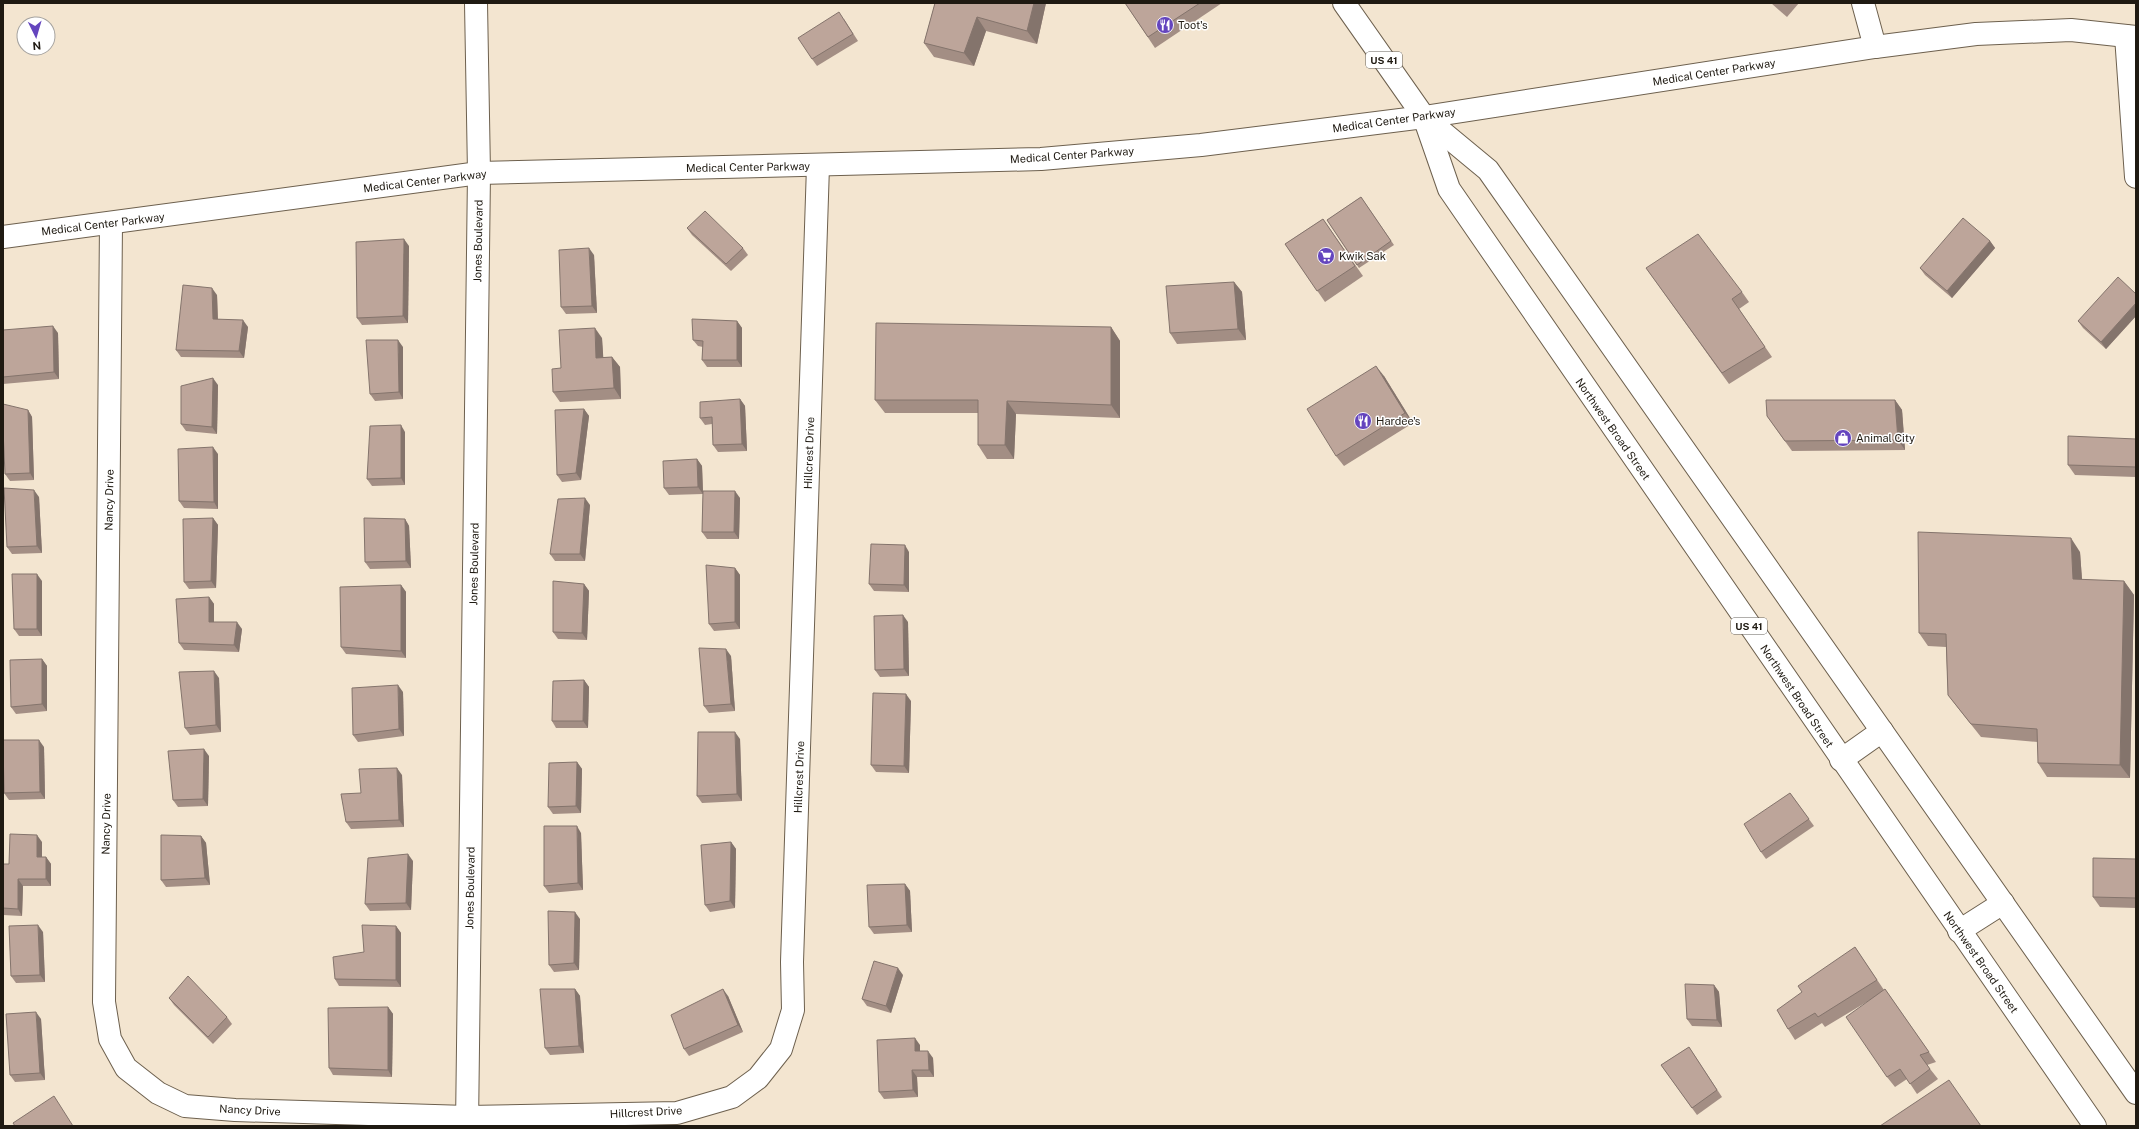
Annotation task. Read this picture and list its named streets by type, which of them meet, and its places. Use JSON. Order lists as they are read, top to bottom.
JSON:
{
  "streets": {
    "main road": [
      "US 41",
      "Medical Center Parkway",
      "Jones Boulevard",
      "Northwest Broad Street",
      "Hillcrest Drive",
      "Nancy Drive"
    ]
  },
  "crossings": [
    ["Medical Center Parkway", "Jones Boulevard"],
    ["Medical Center Parkway", "Northwest Broad Street"],
    ["Medical Center Parkway", "Hillcrest Drive"],
    ["Medical Center Parkway", "Nancy Drive"],
    ["Jones Boulevard", "Hillcrest Drive"],
    ["Jones Boulevard", "Nancy Drive"],
    ["Hillcrest Drive", "Nancy Drive"]
  ],
  "places": {
    "restaurant": ["Toot's", "Hardee's"],
    "supermarket": ["Kwik Sak"],
    "shop": ["Animal City"]
  },
  "north": "bottom"
}
